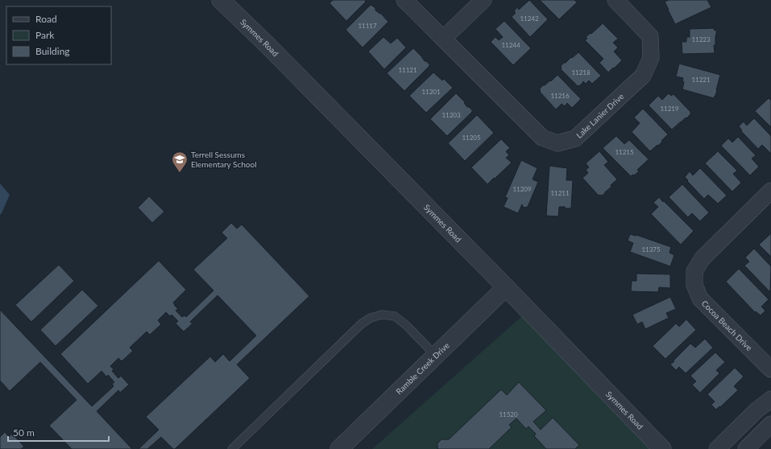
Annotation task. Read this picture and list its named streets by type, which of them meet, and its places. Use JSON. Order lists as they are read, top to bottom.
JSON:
{
  "streets": {
    "street": [
      "Symmes Road",
      "Lake Lanier Drive",
      "Cocoa Beach Drive",
      "Ramble Creek Drive"
    ]
  },
  "crossings": [
    ["Symmes Road", "Ramble Creek Drive"]
  ],
  "places": {
    "school or university": ["Terrell Sessums Elementary School"]
  },
  "house_numbers": [
    "11242",
    "11117",
    "11223",
    "11244",
    "11121",
    "11218",
    "11221",
    "11201",
    "11216",
    "11219",
    "11203",
    "11205",
    "11215",
    "11209",
    "11211",
    "11375",
    "11520"
  ],
  "legend": ["Road", "Park", "Building"],
  "scale_bar": "50 m"
}
